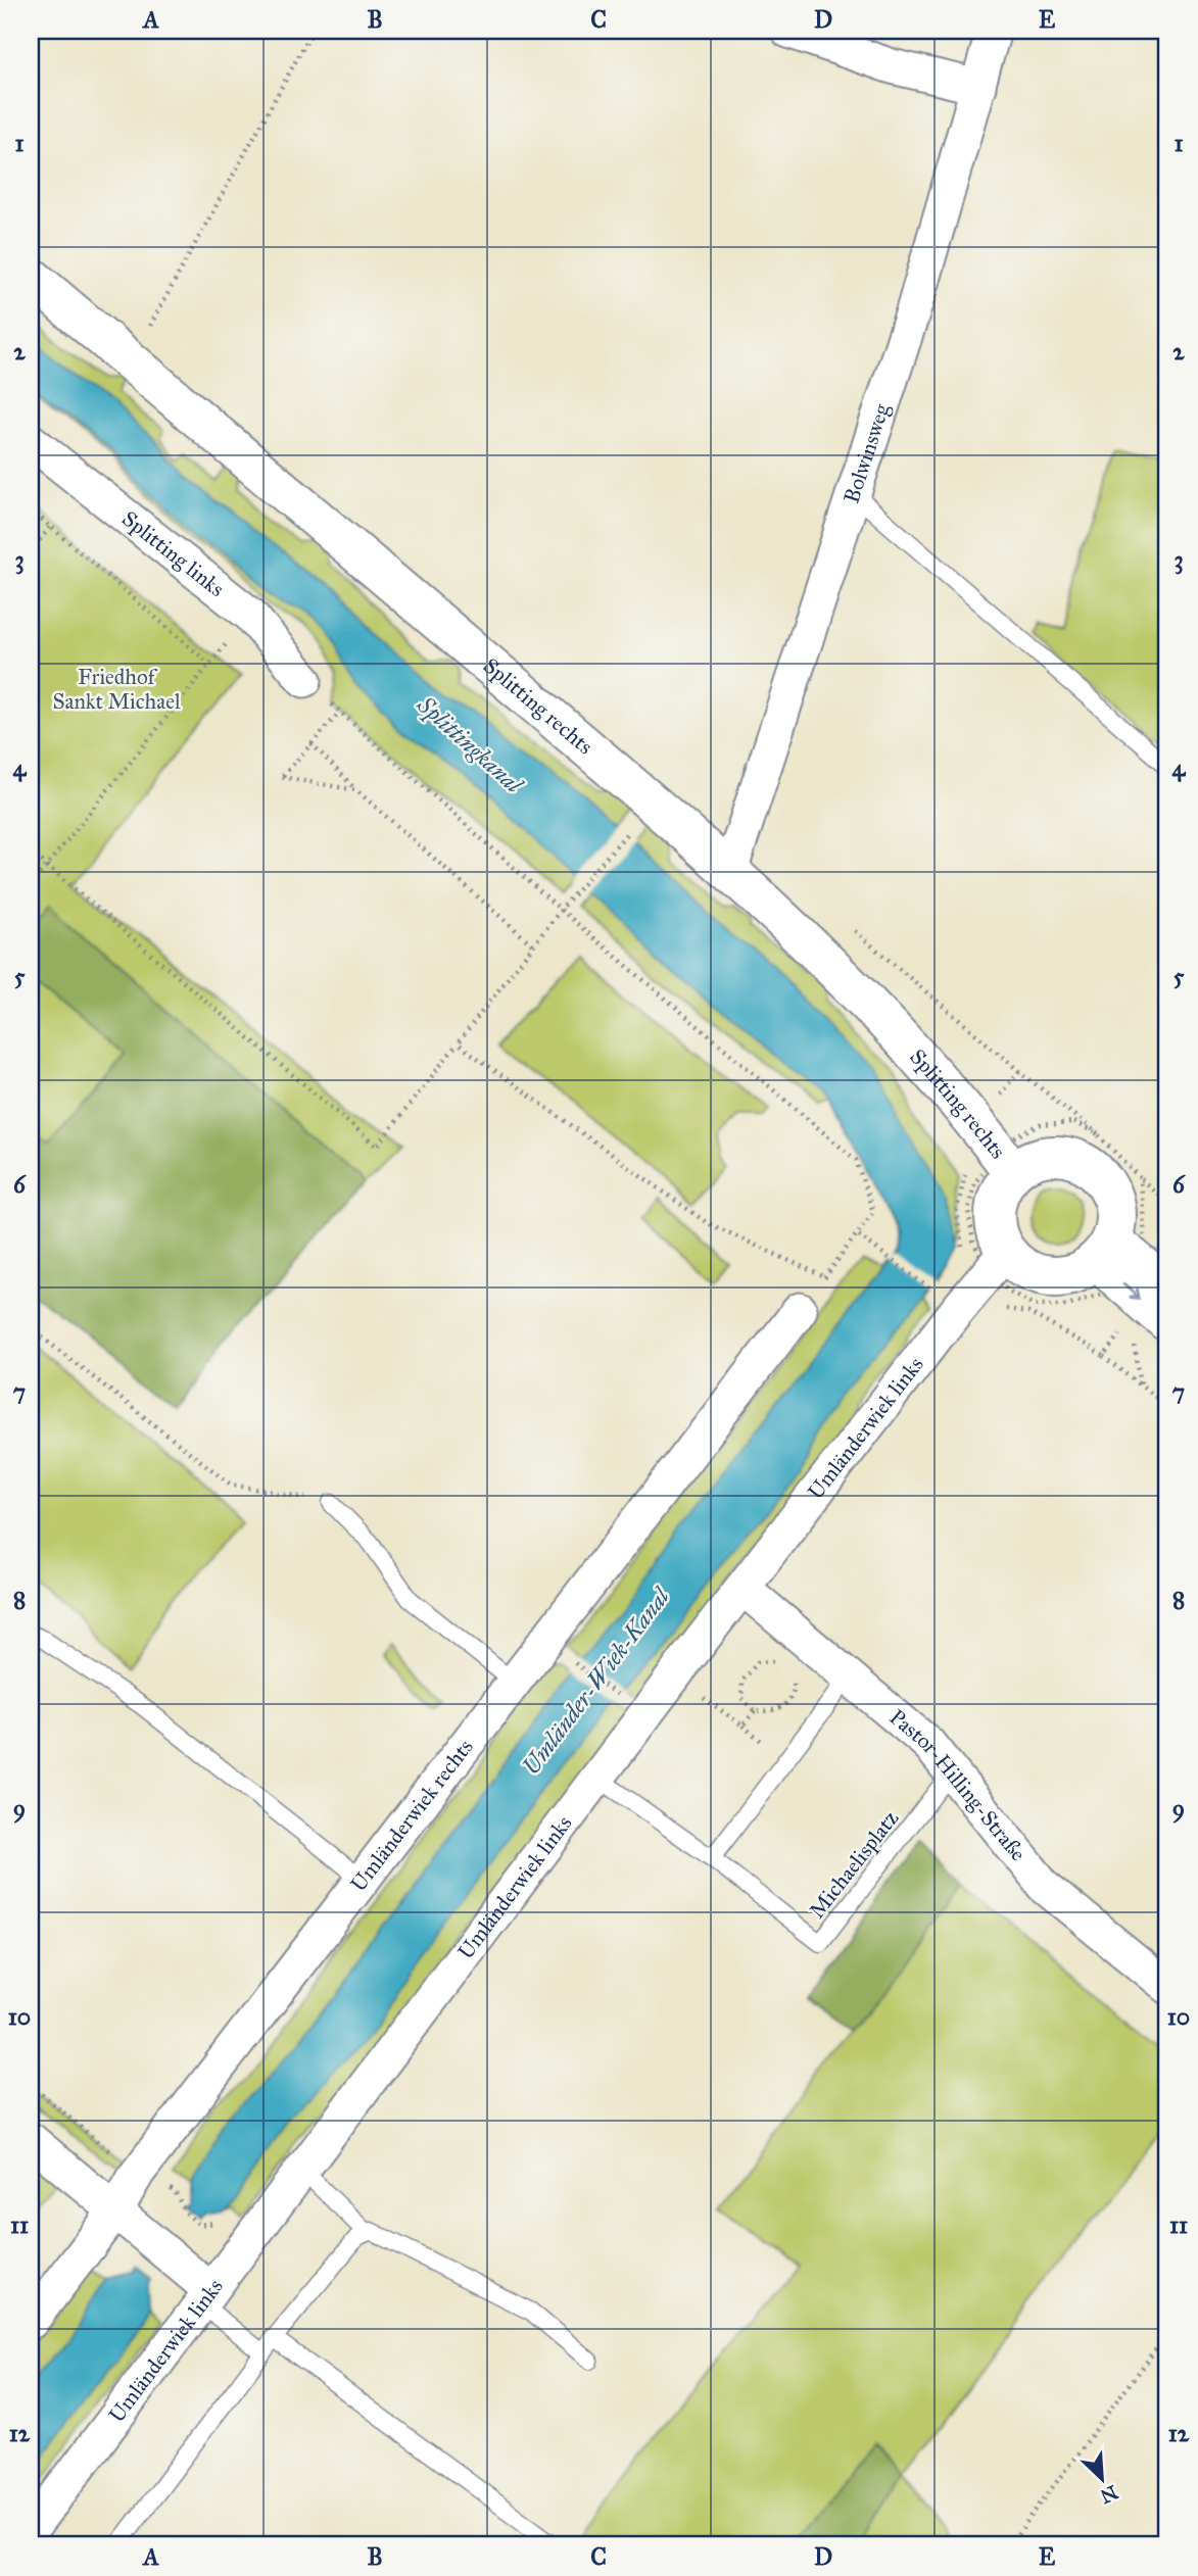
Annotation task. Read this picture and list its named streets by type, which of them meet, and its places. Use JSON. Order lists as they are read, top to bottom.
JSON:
{
  "streets": {
    "main road": ["Splitting rechts"],
    "street": [
      "Bolwinsweg",
      "Splitting links",
      "Umländerwiek links",
      "Pastor-Hilling-Straße",
      "Umländerwiek rechts"
    ],
    "lane": ["Michaelisplatz"]
  },
  "crossings": [
    ["Bolwinsweg", "Splitting rechts"],
    ["Umländerwiek links", "Pastor-Hilling-Straße"],
    ["Umländerwiek links", "Michaelisplatz"],
    ["Pastor-Hilling-Straße", "Michaelisplatz"]
  ],
  "water": ["Splittingkanal", "Umländer-Wiek-Kanal"],
  "parks": ["Friedhof Sankt Michael"],
  "north": "bottom right",
  "grid": {
    "columns": [
      "A",
      "B",
      "C",
      "D",
      "E"
    ],
    "rows": [
      "1",
      "2",
      "3",
      "4",
      "5",
      "6",
      "7",
      "8",
      "9",
      "10",
      "11",
      "12"
    ]
  }
}
